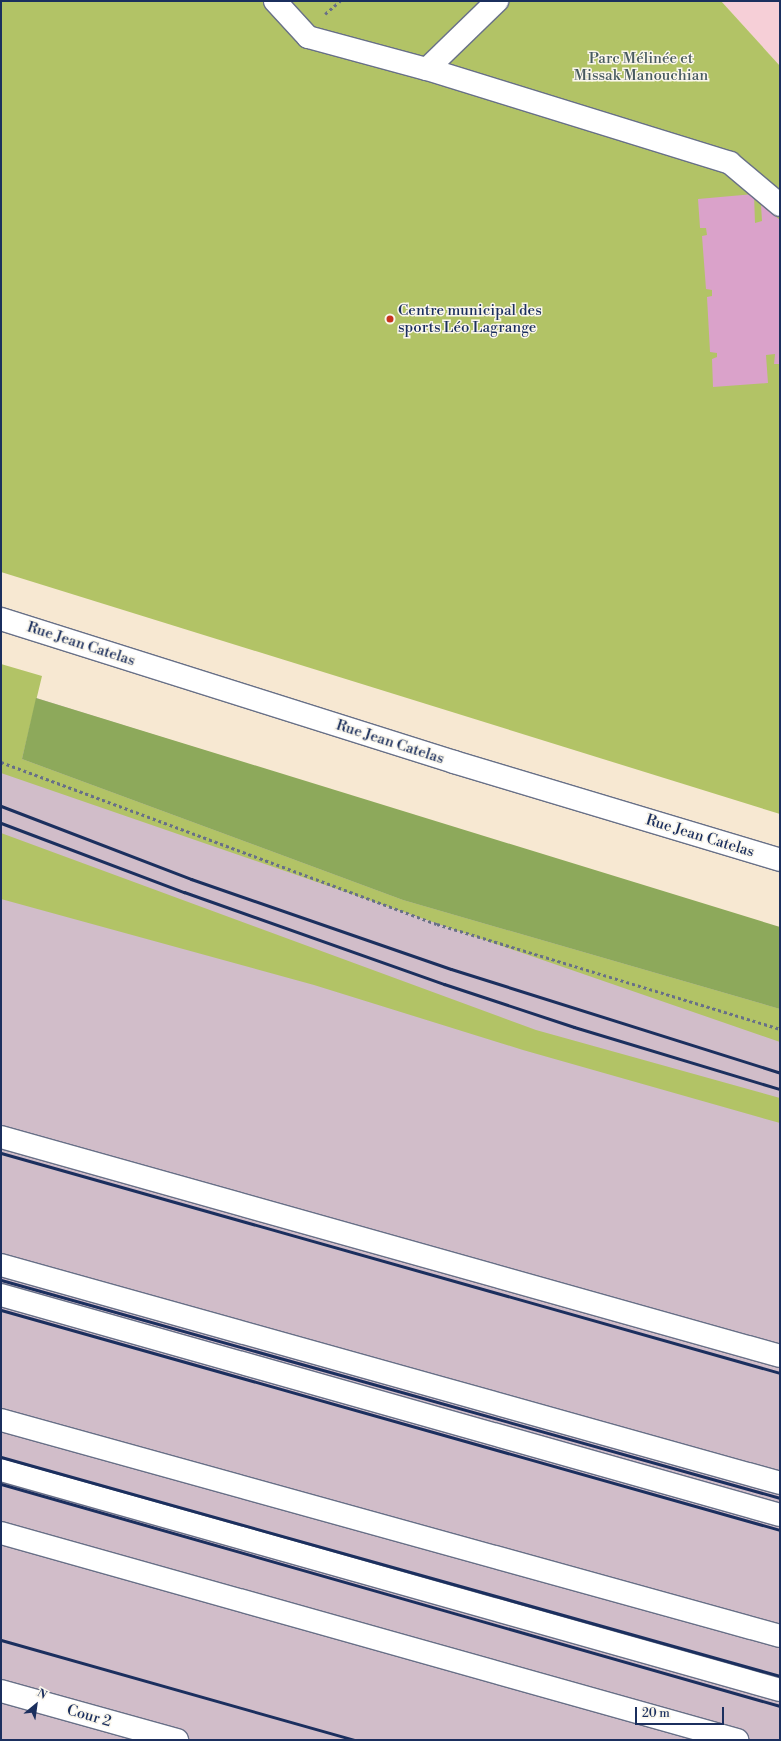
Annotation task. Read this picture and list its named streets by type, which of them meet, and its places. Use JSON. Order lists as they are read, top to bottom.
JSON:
{
  "streets": {
    "street": ["Rue Jean Catelas", "Cour 2"]
  },
  "parks": ["Parc Mélinée et Missak Manouchian"],
  "places": ["Centre municipal des sports Léo Lagrange"],
  "scale_bar": "20 m",
  "north": "top right"
}
